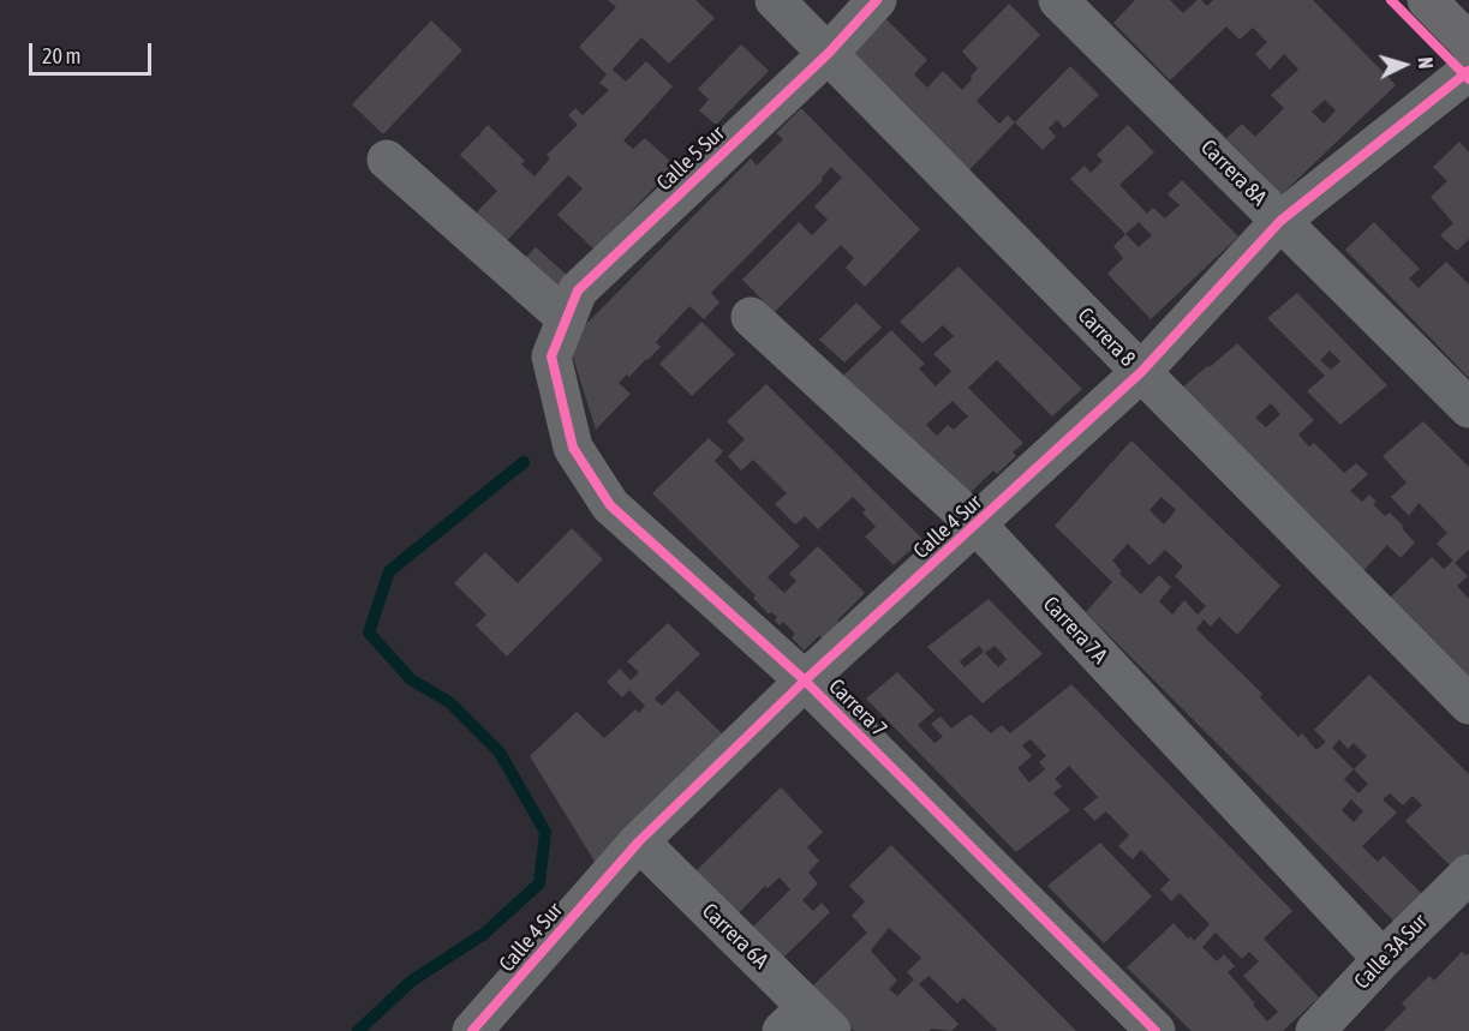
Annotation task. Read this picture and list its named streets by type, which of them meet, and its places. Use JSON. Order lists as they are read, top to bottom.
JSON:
{
  "streets": {
    "street": [
      "Calle 5 Sur",
      "Carrera 8A",
      "Carrera 8",
      "Calle 4 Sur",
      "Carrera 7A",
      "Carrera 7",
      "Carrera 6A",
      "Calle 3A Sur"
    ]
  },
  "crossings": [
    ["Calle 5 Sur", "Carrera 8"],
    ["Calle 5 Sur", "Carrera 7"],
    ["Carrera 8A", "Calle 4 Sur"],
    ["Carrera 8", "Calle 4 Sur"],
    ["Calle 4 Sur", "Carrera 7A"],
    ["Calle 4 Sur", "Carrera 7"],
    ["Calle 4 Sur", "Carrera 6A"],
    ["Carrera 7A", "Calle 3A Sur"]
  ],
  "scale_bar": "20 m",
  "north": "right"
}
